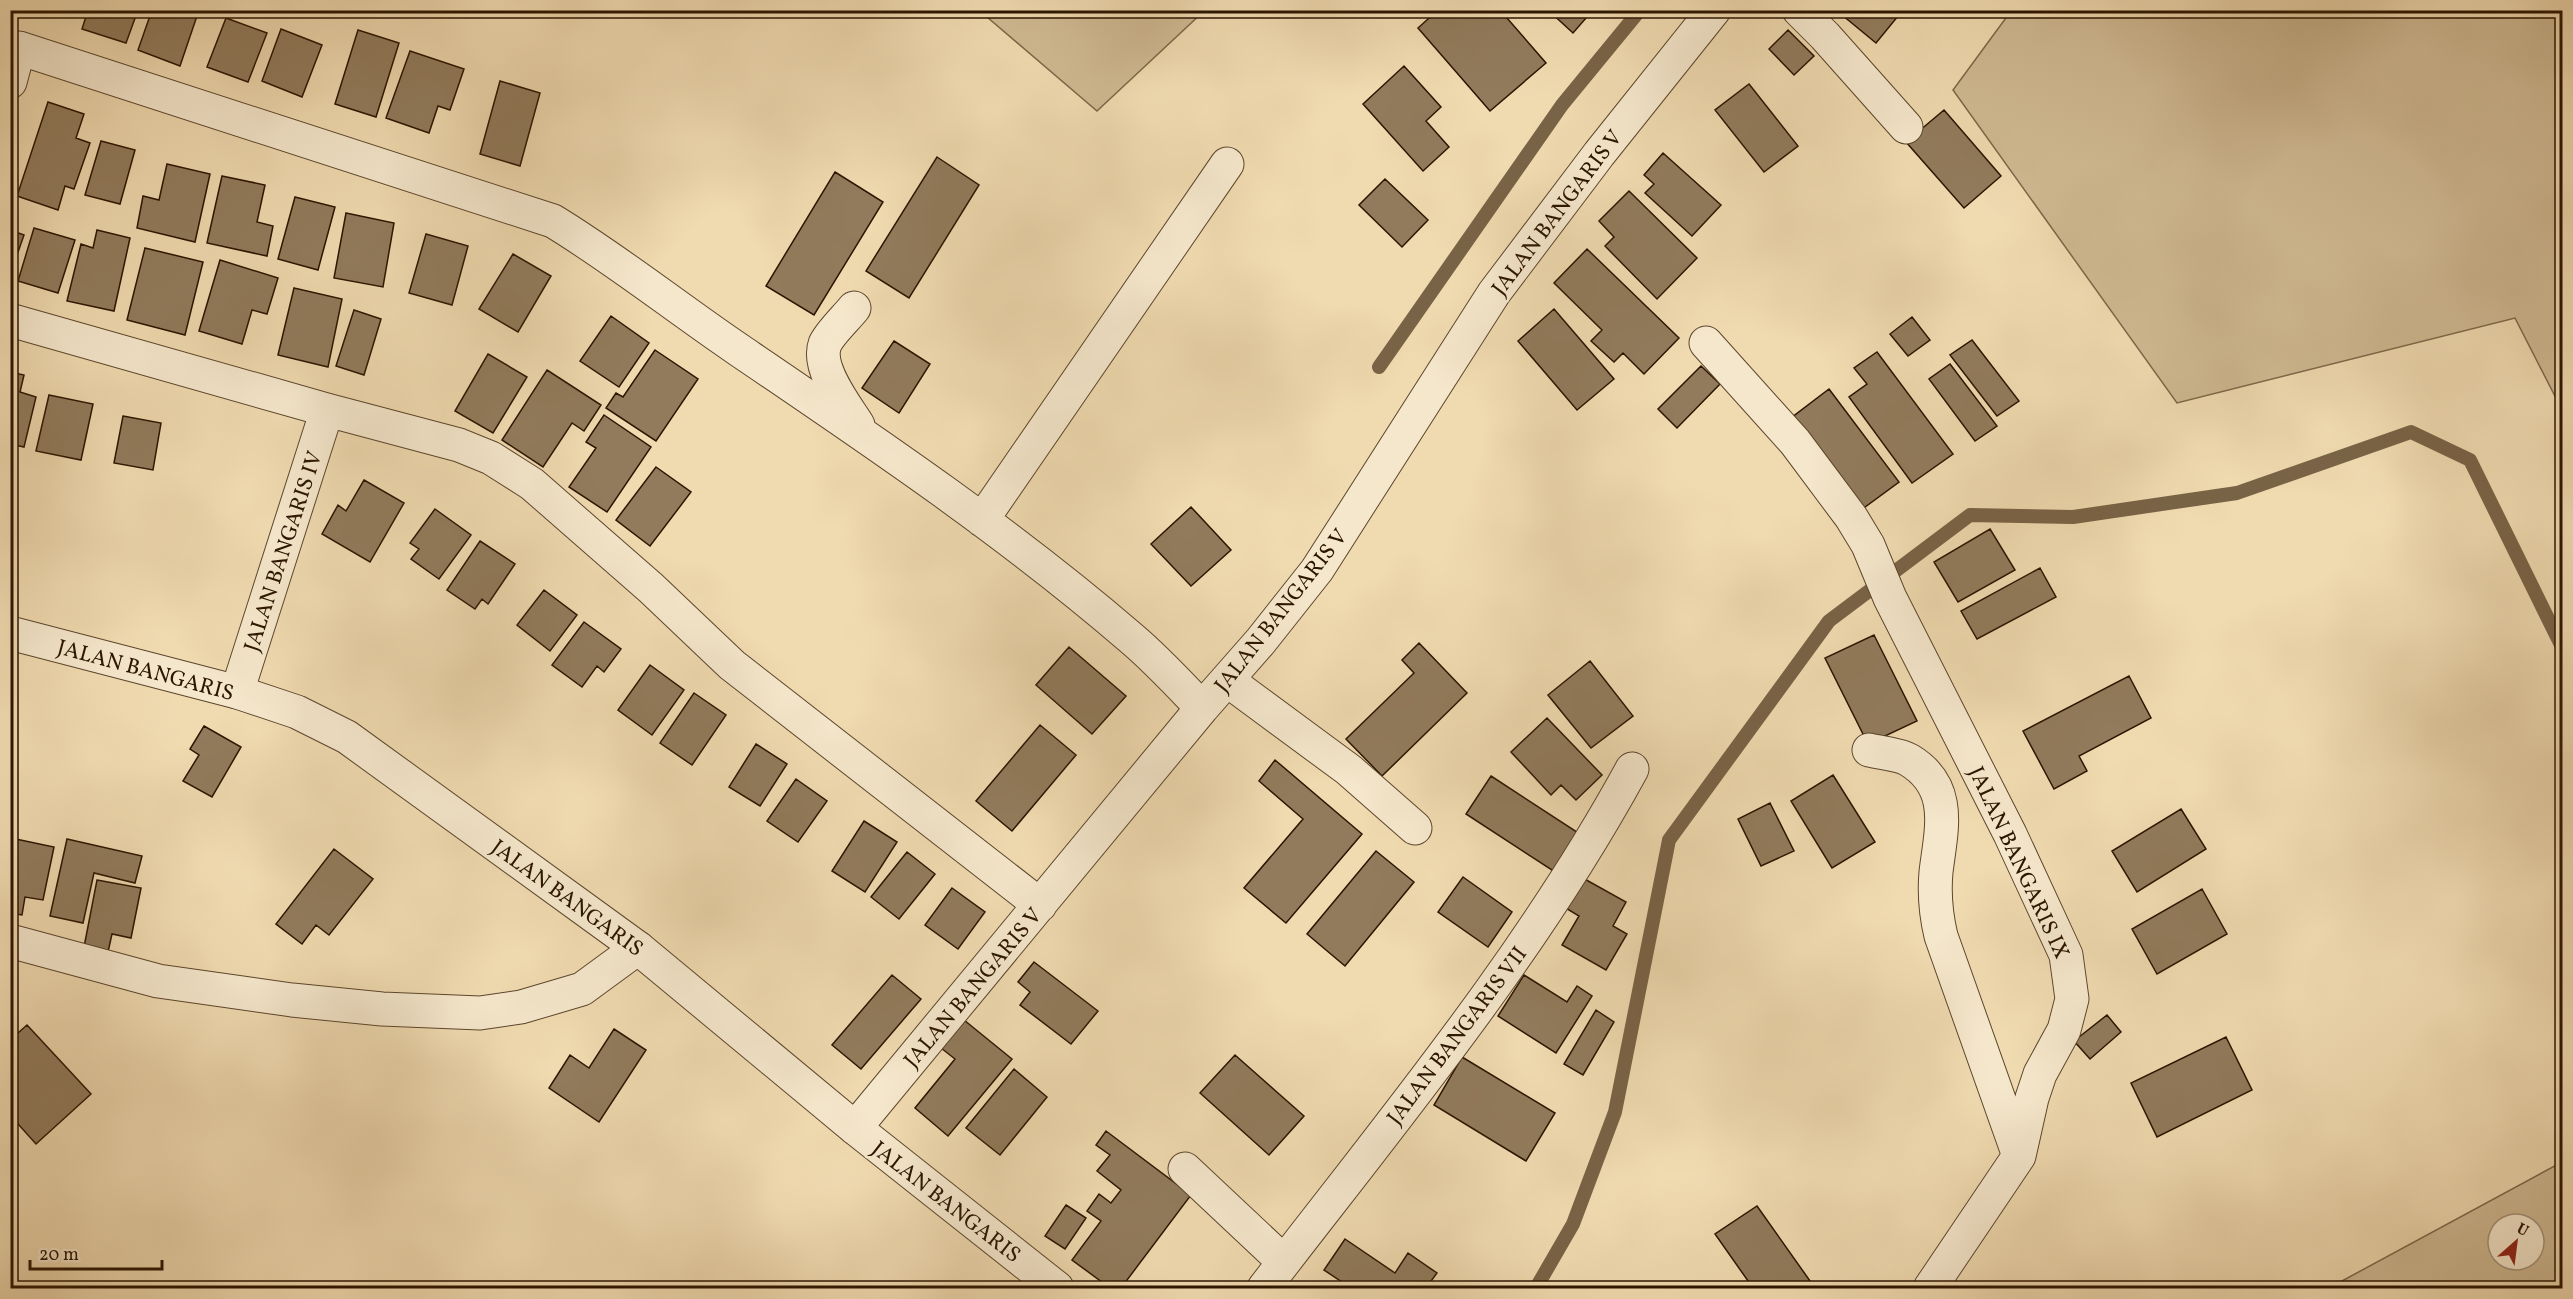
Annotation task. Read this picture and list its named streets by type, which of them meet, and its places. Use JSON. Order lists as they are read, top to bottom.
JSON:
{
  "streets": {
    "street": [
      "JALAN BANGARIS V",
      "JALAN BANGARIS IV",
      "JALAN BANGARIS",
      "JALAN BANGARIS IX",
      "JALAN BANGARIS VII"
    ]
  },
  "crossings": [
    ["JALAN BANGARIS V", "JALAN BANGARIS"],
    ["JALAN BANGARIS IV", "JALAN BANGARIS"]
  ],
  "scale_bar": "20 m",
  "north": "top right"
}
